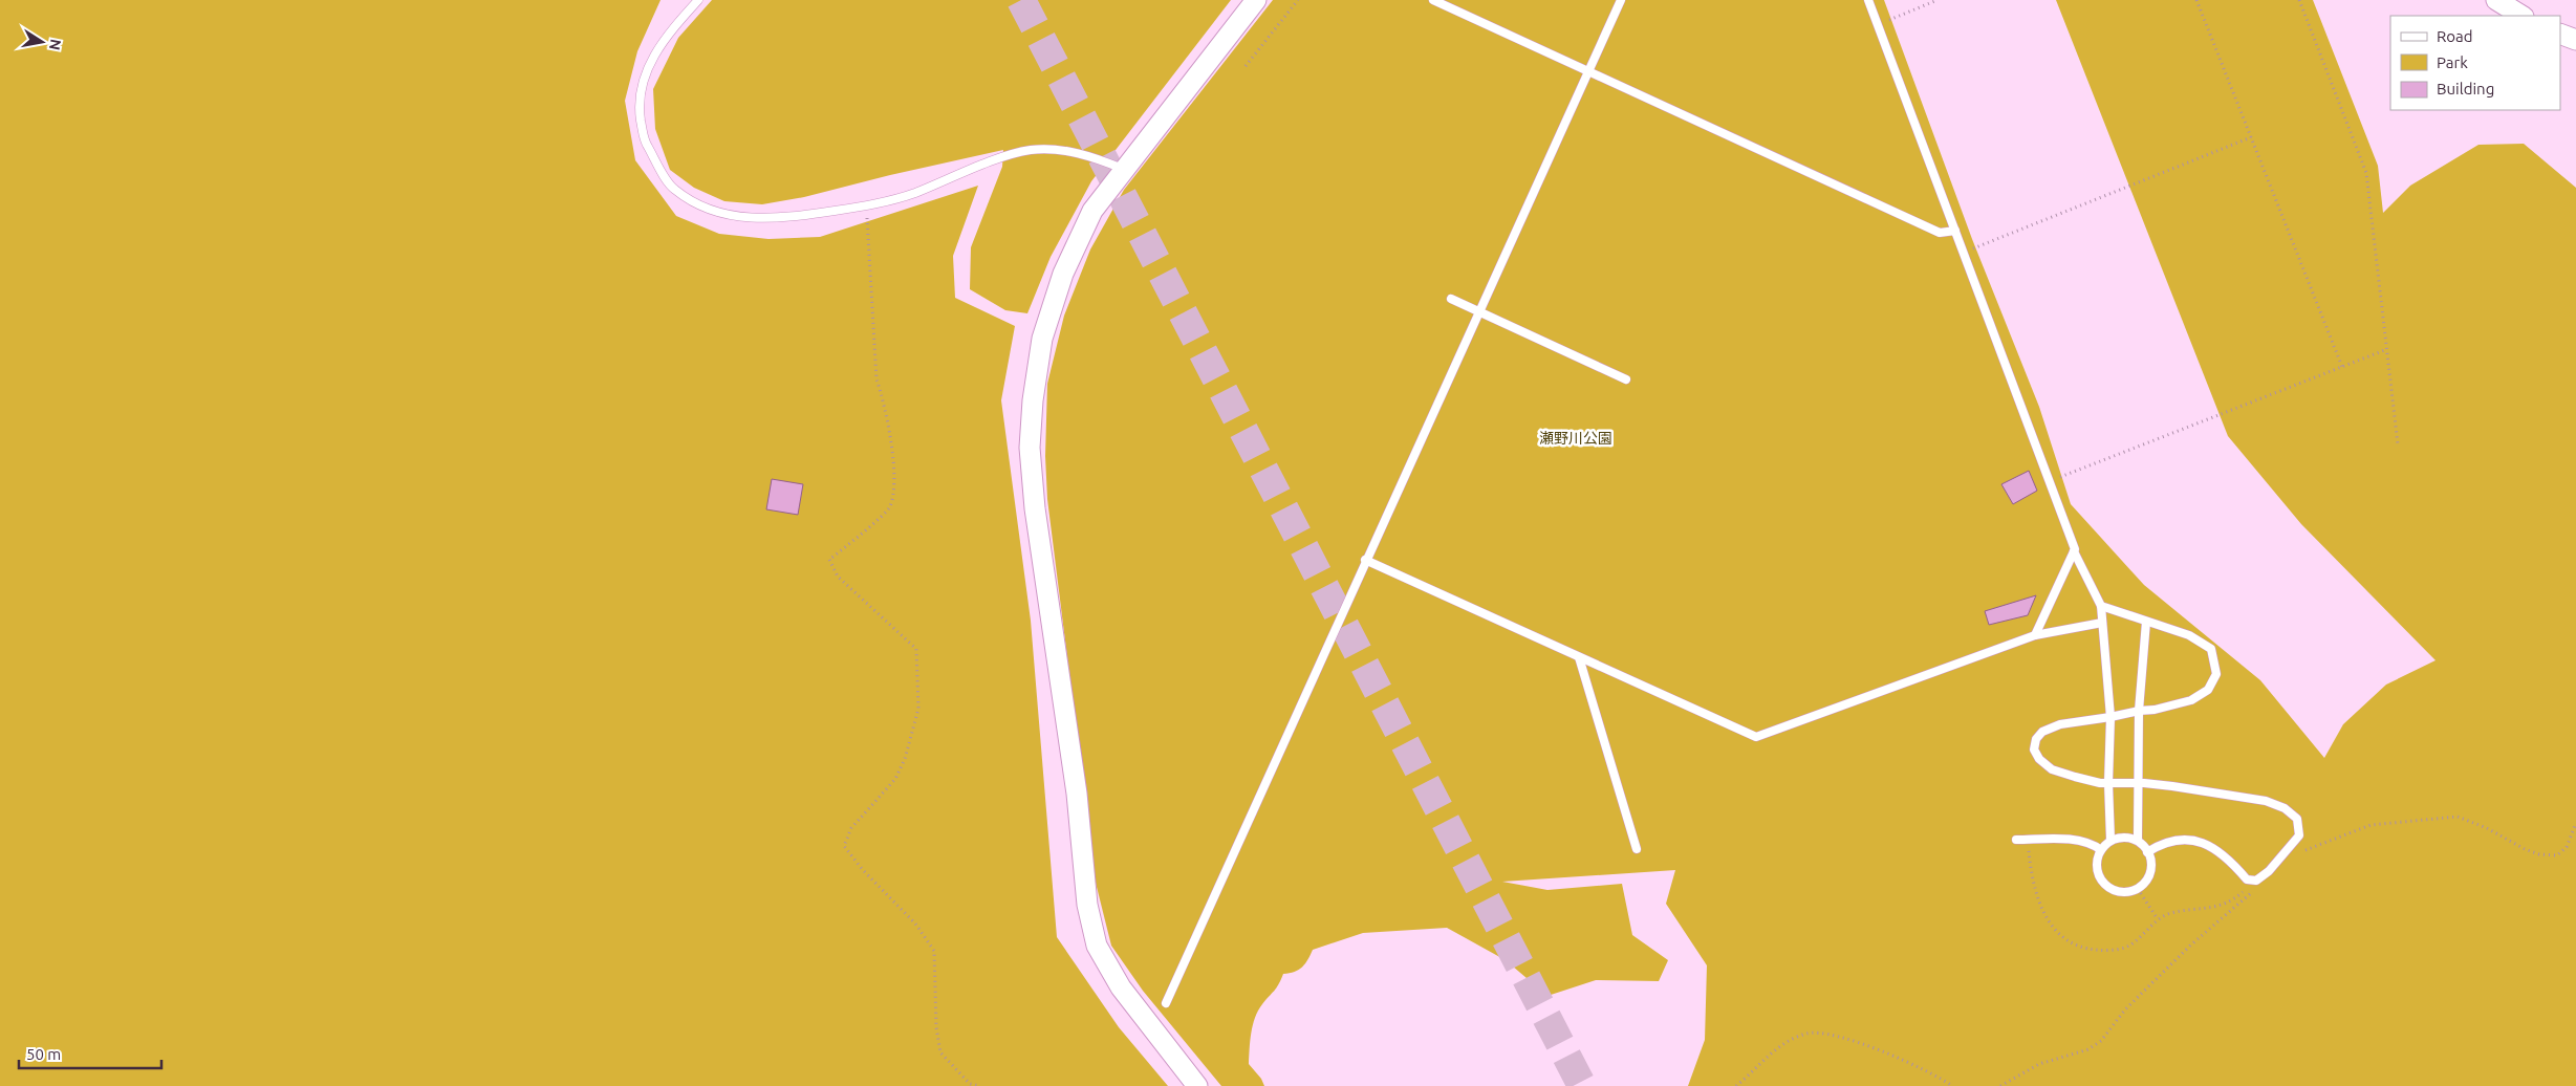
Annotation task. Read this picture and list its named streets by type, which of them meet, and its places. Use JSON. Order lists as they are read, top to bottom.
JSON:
{
  "parks": ["瀬野川公園"],
  "legend": ["Road", "Park", "Building"],
  "scale_bar": "50 m",
  "north": "right"
}
